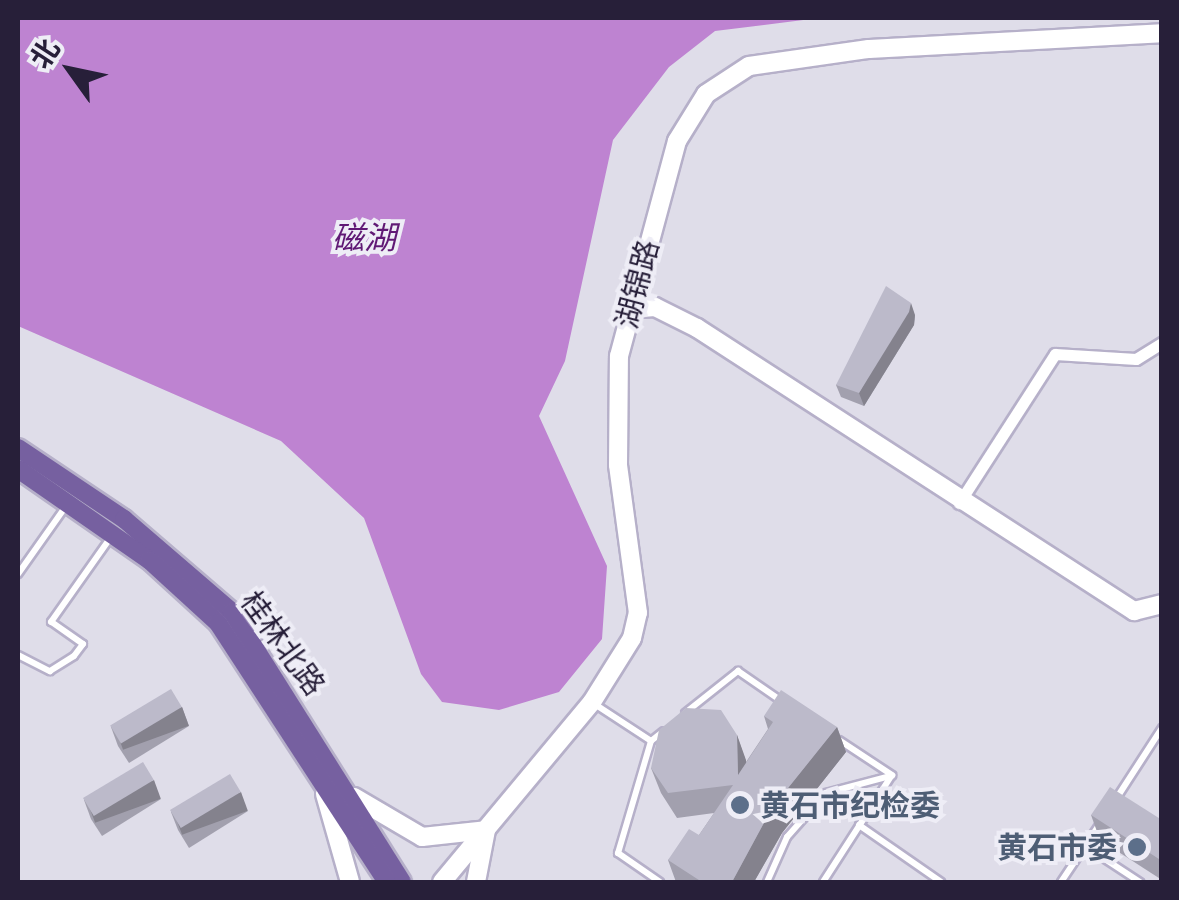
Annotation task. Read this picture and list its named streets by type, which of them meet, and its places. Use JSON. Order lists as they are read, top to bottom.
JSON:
{
  "streets": {
    "main road": ["桂林北路"],
    "street": ["湖锦路"]
  },
  "water": ["磁湖"],
  "places": ["黄石市纪检委", "黄石市委"],
  "north": "top left"
}
